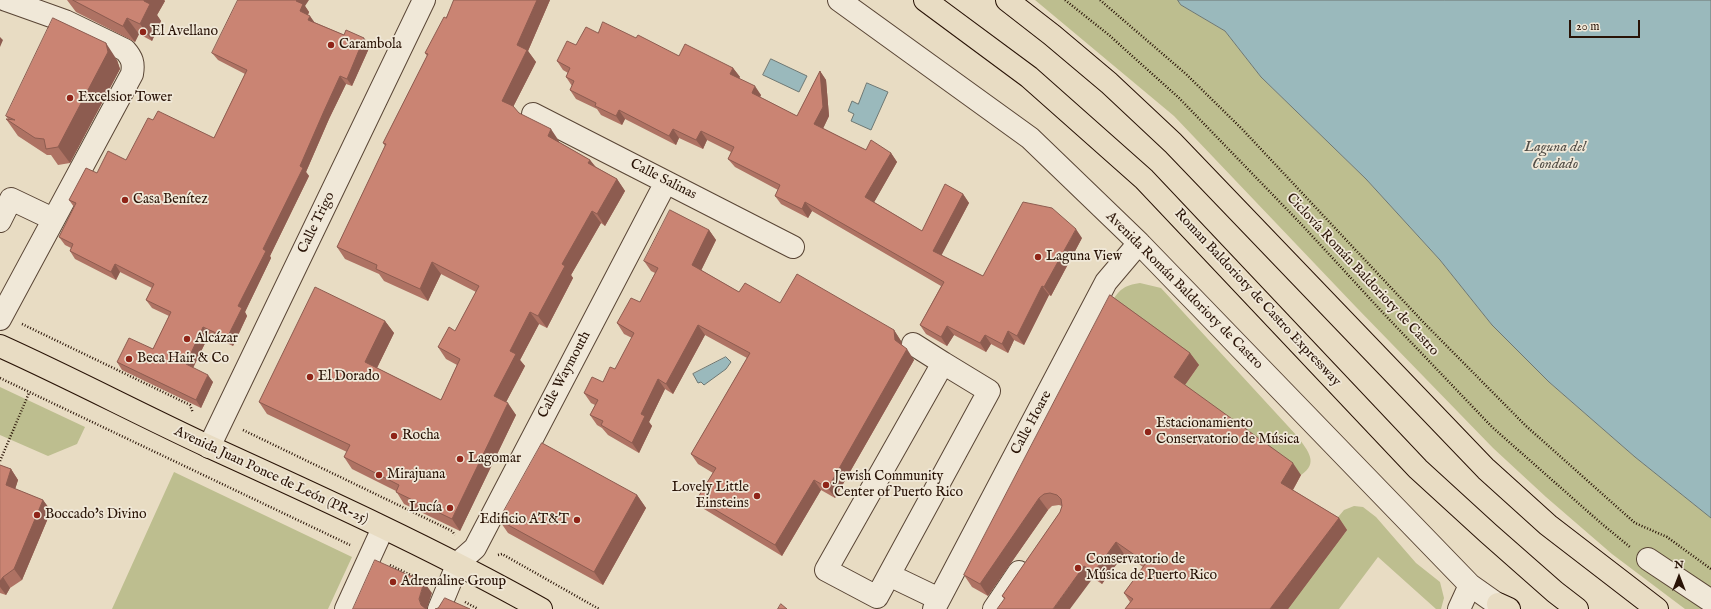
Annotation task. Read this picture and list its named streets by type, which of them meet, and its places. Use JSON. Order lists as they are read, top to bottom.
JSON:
{
  "streets": {
    "main road": ["Roman Baldorioty de Castro Expressway", "Avenida Juan Ponce de León (PR-25)"],
    "street": [
      "Calle Salinas",
      "Calle Trigo",
      "Avenida Román Baldorioty de Castro",
      "Calle Waymouth",
      "Calle Hoare"
    ],
    "path": ["Ciclovía Román Baldorioty de Castro"]
  },
  "crossings": [
    ["Calle Salinas", "Calle Waymouth"],
    ["Calle Trigo", "Avenida Juan Ponce de León (PR-25)"],
    ["Avenida Román Baldorioty de Castro", "Calle Hoare"],
    ["Calle Waymouth", "Avenida Juan Ponce de León (PR-25)"]
  ],
  "water": ["Laguna del Condado"],
  "places": [
    "El Avellano",
    "Carambola",
    "Excelsior Tower",
    "Casa Benítez",
    "Laguna View",
    "Alcázar",
    "Beca Hair & Co",
    "El Dorado",
    "Estacionamiento Conservatorio de Música",
    "Rocha",
    "Lagomar",
    "Mirajuana",
    "Jewish Community Center of Puerto Rico",
    "Lovely Little Einsteins",
    "Lucía",
    "Boccado's Divino",
    "Edificio AT&T",
    "Conservatorio de Música de Puerto Rico",
    "Adrenaline Group"
  ],
  "scale_bar": "20 m",
  "north": "top"
}
